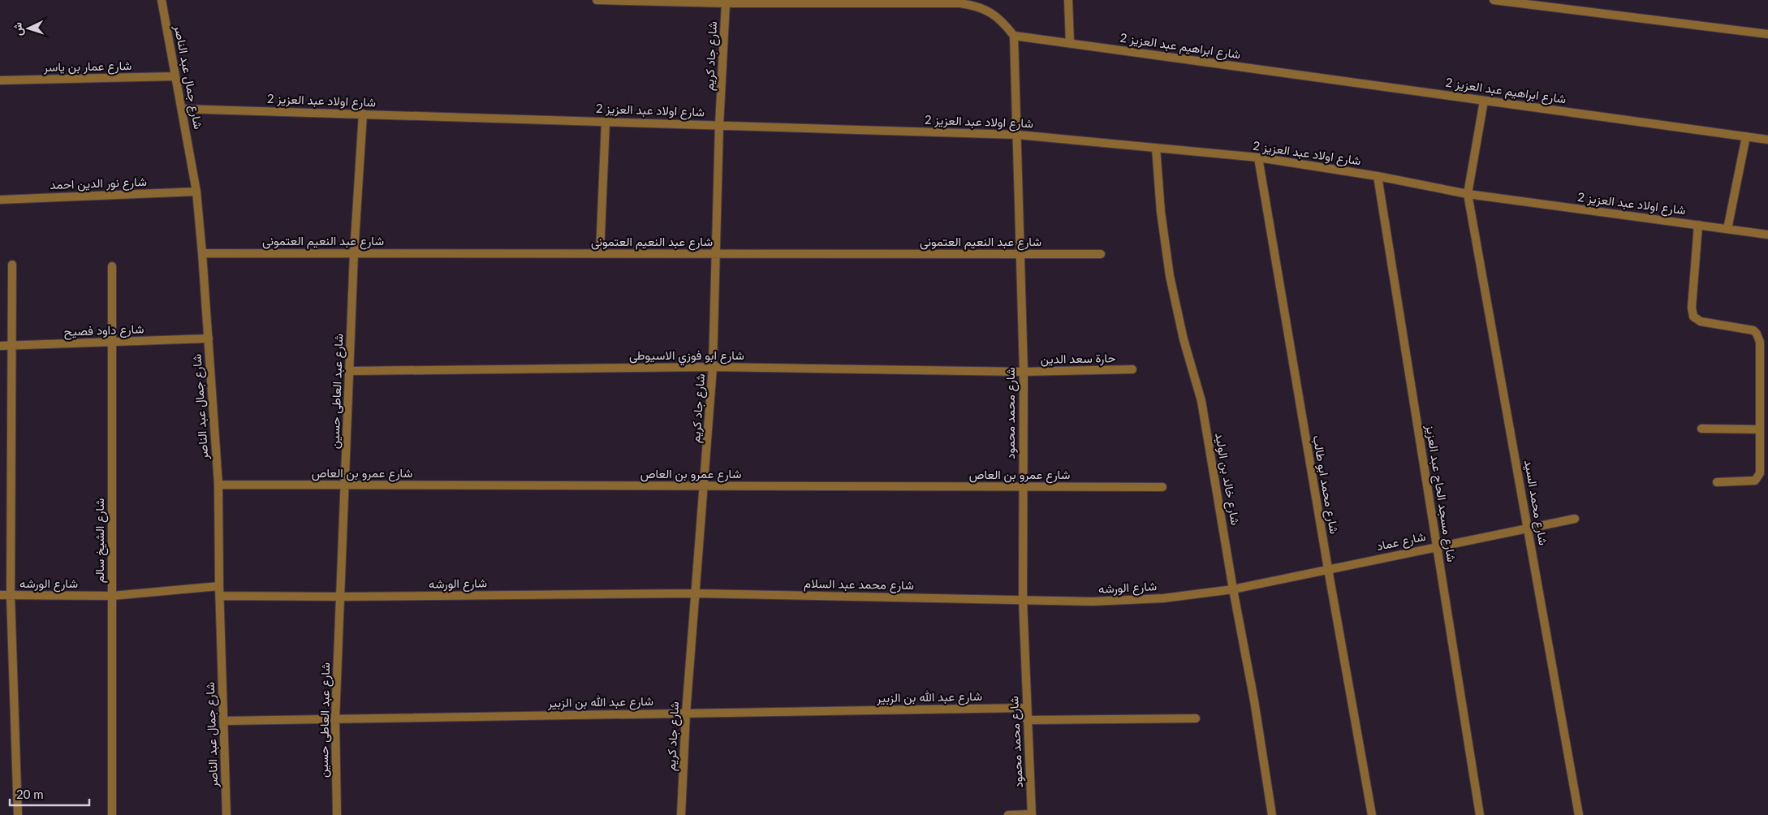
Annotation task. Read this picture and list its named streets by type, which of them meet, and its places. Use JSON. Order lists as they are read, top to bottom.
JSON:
{
  "streets": {
    "street": [
      "شارع ابراهيم عبد العزيز 2",
      "شارع جاد كريم",
      "شارع عمار بن ياسر",
      "شارع جمال عبد الناصر",
      "شارع اولاد عبد العزيز 2",
      "شارع نور الدين احمد",
      "شارع عبد النعيم العتمونى",
      "شارع داود فصيح",
      "شارع ابو فوزي الاسيوطى",
      "حارة سعد الدين",
      "شارع عبد العاطى حسين",
      "شارع محمد محمود",
      "شارع عمرو بن العاص",
      "شارع خالد بن الوليد",
      "شارع محمد ابو طالب",
      "شارع مسجد الحاج عبد العزيز",
      "شارع محمد السيد",
      "شارع الشيخ سالم",
      "شارع عماد",
      "شارع الورشه",
      "شارع محمد عبد السلام",
      "شارع عبد الله بن الزبير"
    ]
  },
  "crossings": [
    ["شارع ابراهيم عبد العزيز 2", "شارع محمد محمود"],
    ["شارع جاد كريم", "شارع اولاد عبد العزيز 2"],
    ["شارع جاد كريم", "شارع عبد النعيم العتمونى"],
    ["شارع جاد كريم", "شارع ابو فوزي الاسيوطى"],
    ["شارع جاد كريم", "شارع عمرو بن العاص"],
    ["شارع جاد كريم", "شارع الورشه"],
    ["شارع جاد كريم", "شارع محمد عبد السلام"],
    ["شارع جاد كريم", "شارع عبد الله بن الزبير"],
    ["شارع عمار بن ياسر", "شارع جمال عبد الناصر"],
    ["شارع جمال عبد الناصر", "شارع اولاد عبد العزيز 2"],
    ["شارع جمال عبد الناصر", "شارع نور الدين احمد"],
    ["شارع جمال عبد الناصر", "شارع عبد النعيم العتمونى"],
    ["شارع جمال عبد الناصر", "شارع داود فصيح"],
    ["شارع جمال عبد الناصر", "شارع عمرو بن العاص"],
    ["شارع جمال عبد الناصر", "شارع الورشه"],
    ["شارع جمال عبد الناصر", "شارع عبد الله بن الزبير"],
    ["شارع اولاد عبد العزيز 2", "شارع عبد العاطى حسين"],
    ["شارع اولاد عبد العزيز 2", "شارع محمد محمود"],
    ["شارع اولاد عبد العزيز 2", "شارع خالد بن الوليد"],
    ["شارع اولاد عبد العزيز 2", "شارع محمد ابو طالب"],
    ["شارع اولاد عبد العزيز 2", "شارع مسجد الحاج عبد العزيز"],
    ["شارع اولاد عبد العزيز 2", "شارع محمد السيد"],
    ["شارع عبد النعيم العتمونى", "شارع عبد العاطى حسين"],
    ["شارع عبد النعيم العتمونى", "شارع محمد محمود"],
    ["شارع داود فصيح", "شارع الشيخ سالم"],
    ["شارع ابو فوزي الاسيوطى", "حارة سعد الدين"],
    ["شارع ابو فوزي الاسيوطى", "شارع عبد العاطى حسين"],
    ["شارع ابو فوزي الاسيوطى", "شارع محمد محمود"],
    ["حارة سعد الدين", "شارع محمد محمود"],
    ["شارع عبد العاطى حسين", "شارع عمرو بن العاص"],
    ["شارع عبد العاطى حسين", "شارع الورشه"],
    ["شارع عبد العاطى حسين", "شارع عبد الله بن الزبير"],
    ["شارع محمد محمود", "شارع عمرو بن العاص"],
    ["شارع محمد محمود", "شارع الورشه"],
    ["شارع محمد محمود", "شارع محمد عبد السلام"],
    ["شارع محمد محمود", "شارع عبد الله بن الزبير"],
    ["شارع خالد بن الوليد", "شارع عماد"],
    ["شارع خالد بن الوليد", "شارع الورشه"],
    ["شارع محمد ابو طالب", "شارع عماد"],
    ["شارع مسجد الحاج عبد العزيز", "شارع عماد"],
    ["شارع محمد السيد", "شارع عماد"],
    ["شارع الشيخ سالم", "شارع الورشه"],
    ["شارع عماد", "شارع الورشه"],
    ["شارع الورشه", "شارع محمد عبد السلام"]
  ],
  "scale_bar": "20 m",
  "north": "left"
}
